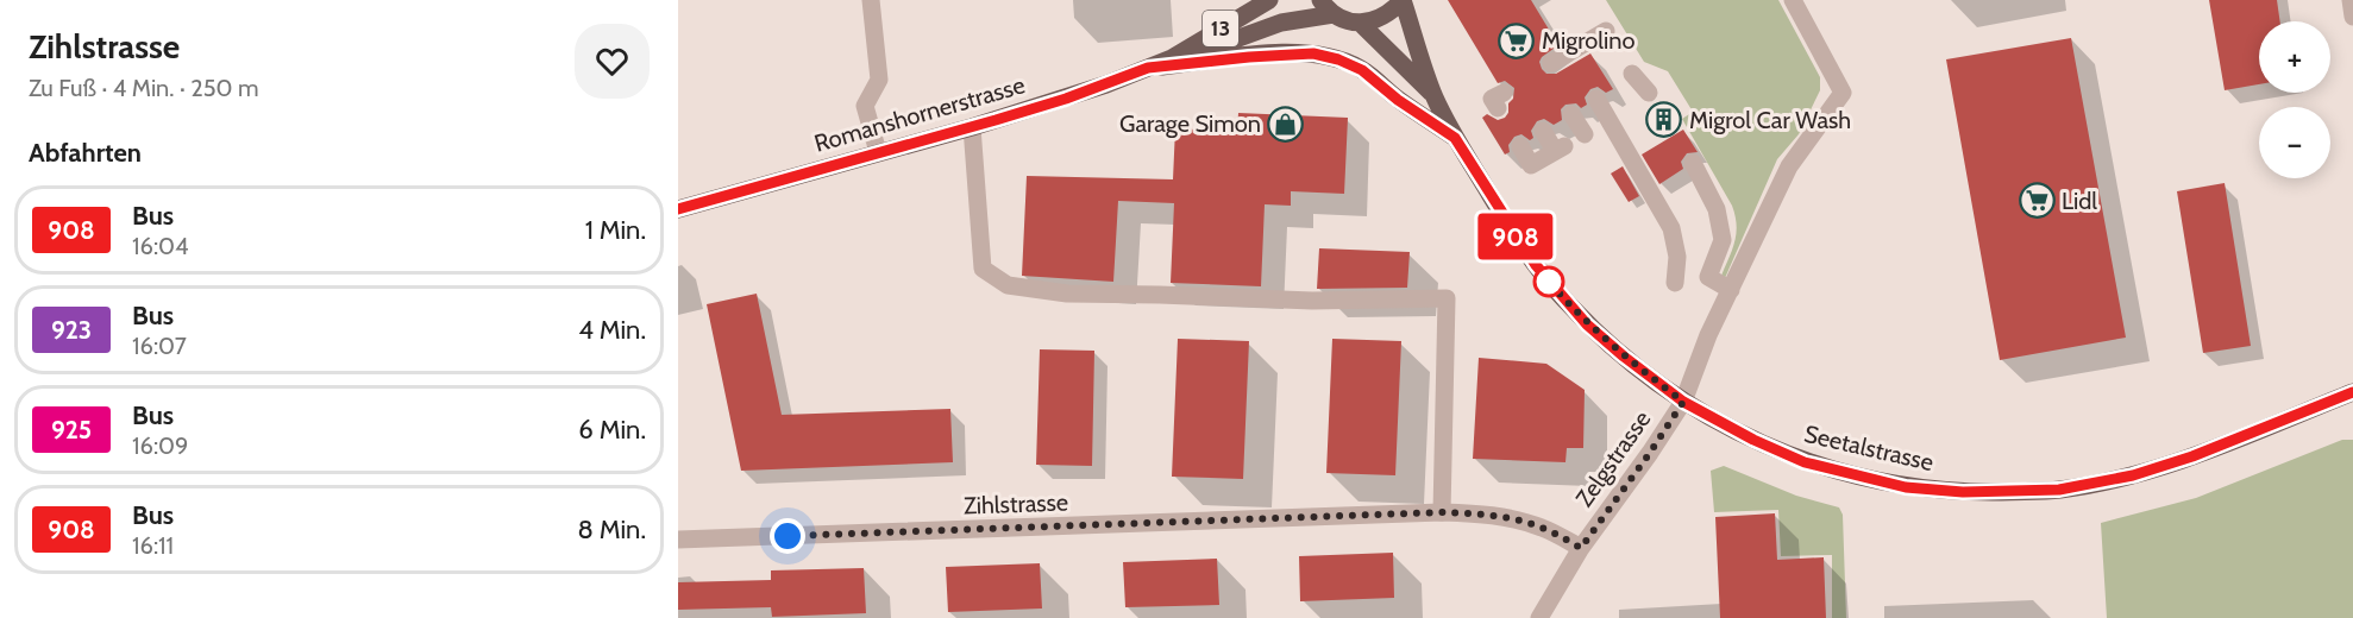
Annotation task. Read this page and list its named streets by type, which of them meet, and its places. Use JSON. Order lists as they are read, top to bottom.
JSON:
{
  "streets": {
    "main road": ["13", "Romanshornerstrasse", "Seetalstrasse"],
    "street": ["Zelgstrasse", "Zihlstrasse"]
  },
  "crossings": [
    ["13", "Romanshornerstrasse"],
    ["13", "Seetalstrasse"],
    ["Seetalstrasse", "Zelgstrasse"],
    ["Zelgstrasse", "Zihlstrasse"]
  ],
  "places": {
    "supermarket": ["Migrolino", "Lidl"],
    "building": ["Migrol Car Wash"],
    "shop": ["Garage Simon"]
  },
  "lines": ["bus line 908"],
  "page": {
    "heading": [
      ["Zihlstrasse", "Zu Fuß · 4 Min. · 250 m"],
      "Abfahrten"
    ],
    "on_map": "908",
    "map_buttons": ["+", "−"],
    "list": [
      {
        "mark": "908",
        "name": "Bus",
        "note": "16:04",
        "value": "1 Min."
      },
      {
        "mark": "923",
        "name": "Bus",
        "note": "16:07",
        "value": "4 Min."
      },
      {
        "mark": "925",
        "name": "Bus",
        "note": "16:09",
        "value": "6 Min."
      },
      {
        "mark": "908",
        "name": "Bus",
        "note": "16:11",
        "value": "8 Min."
      }
    ]
  }
}
